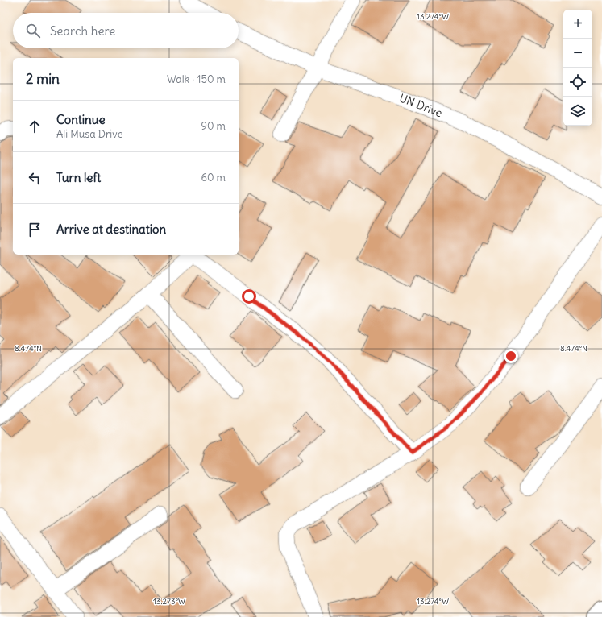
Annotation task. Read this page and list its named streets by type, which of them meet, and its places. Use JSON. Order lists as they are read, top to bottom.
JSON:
{
  "streets": {
    "street": ["UN Drive"]
  },
  "page": {
    "map_buttons": ["+", "−"],
    "search": "Search here",
    "heading": ["2 min", "Walk · 150 m"],
    "list": [
      ["Continue", "Ali Musa Drive", "90 m"],
      ["Turn left", "60 m"],
      "Arrive at destination"
    ]
  },
  "coordinates": ["13.274°W", "8.474°N", "13.273°W"]
}
